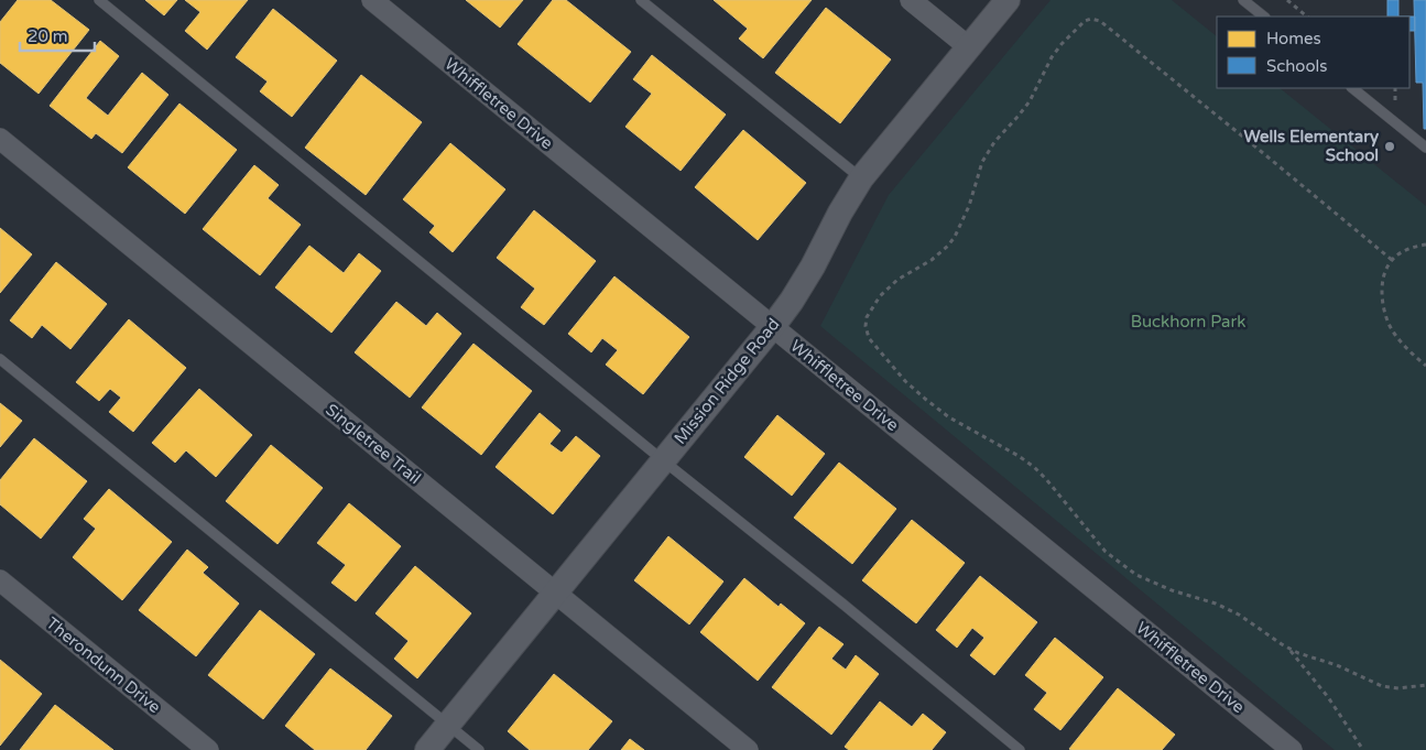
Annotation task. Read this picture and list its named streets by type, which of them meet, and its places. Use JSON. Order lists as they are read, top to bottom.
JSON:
{
  "streets": {
    "street": [
      "Whiffletree Drive",
      "Mission Ridge Road",
      "Singletree Trail",
      "Therondunn Drive"
    ]
  },
  "crossings": [
    ["Whiffletree Drive", "Mission Ridge Road"],
    ["Mission Ridge Road", "Singletree Trail"]
  ],
  "parks": ["Buckhorn Park"],
  "places": ["Wells Elementary School"],
  "legend": ["Homes", "Schools"],
  "scale_bar": "20 m"
}
